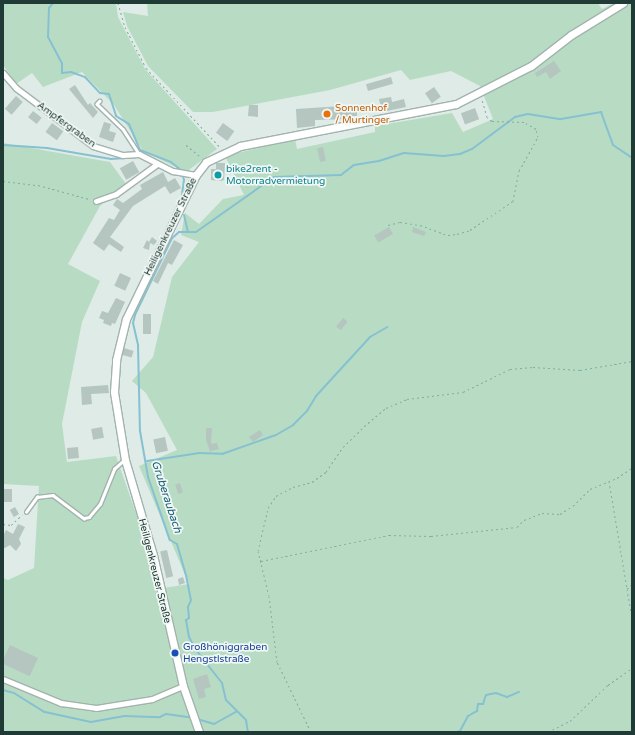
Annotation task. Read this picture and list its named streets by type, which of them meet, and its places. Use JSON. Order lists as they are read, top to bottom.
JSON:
{
  "streets": {
    "street": ["Ampfergraben", "Heiligenkreuzer Straße"]
  },
  "crossings": [
    ["Ampfergraben", "Heiligenkreuzer Straße"]
  ],
  "water": ["Gruberaubach"],
  "places": ["Sonnenhof / Murtinger", "bike2rent - Motorradvermietung", "Großhöniggraben Hengstlstraße"]
}
